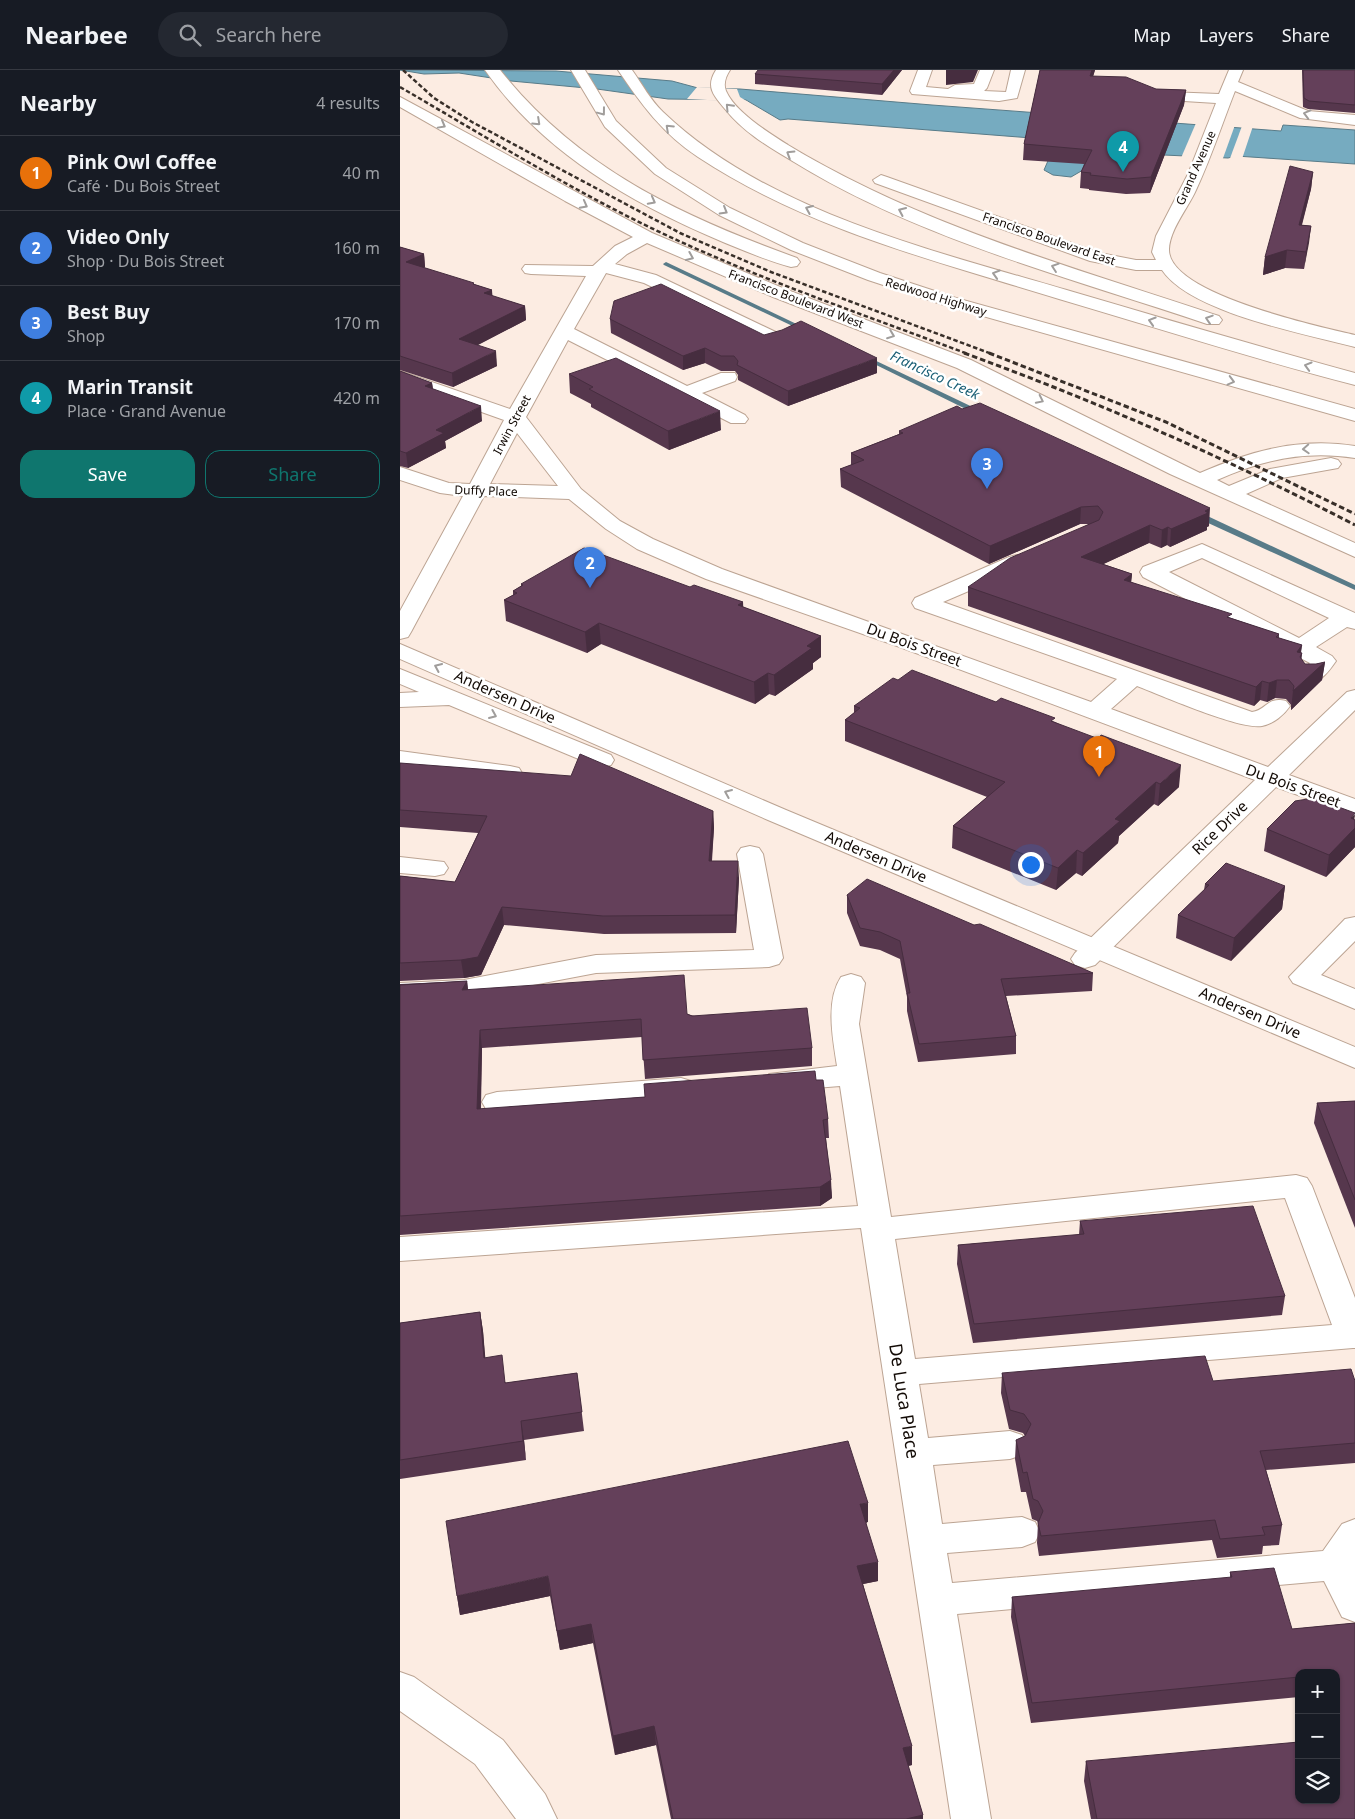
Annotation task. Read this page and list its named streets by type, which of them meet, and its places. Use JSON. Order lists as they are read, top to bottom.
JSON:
{
  "streets": {
    "main road": [
      "Grand Avenue",
      "Francisco Boulevard East",
      "Redwood Highway",
      "Francisco Boulevard West",
      "Irwin Street",
      "Duffy Place",
      "Du Bois Street",
      "Andersen Drive",
      "Rice Drive",
      "De Luca Place"
    ]
  },
  "crossings": [
    ["Grand Avenue", "Francisco Boulevard East"],
    ["Francisco Boulevard West", "Irwin Street"],
    ["Irwin Street", "Duffy Place"],
    ["Irwin Street", "Du Bois Street"],
    ["Duffy Place", "Du Bois Street"],
    ["Du Bois Street", "Rice Drive"],
    ["Andersen Drive", "Rice Drive"]
  ],
  "water": ["Francisco Creek"],
  "page": {
    "header": "Nearbee",
    "search": "Search here",
    "nav": ["Map", "Layers", "Share"],
    "heading": ["Nearby", "4 results"],
    "pins": [
      "4",
      "3",
      "2",
      "1"
    ],
    "list": [
      {
        "mark": "1",
        "name": "Pink Owl Coffee",
        "note": "Café · Du Bois Street",
        "value": "40 m"
      },
      {
        "mark": "2",
        "name": "Video Only",
        "note": "Shop · Du Bois Street",
        "value": "160 m"
      },
      {
        "mark": "3",
        "name": "Best Buy",
        "note": "Shop",
        "value": "170 m"
      },
      {
        "mark": "4",
        "name": "Marin Transit",
        "note": "Place · Grand Avenue",
        "value": "420 m"
      }
    ],
    "buttons": ["Save", "Share"],
    "map_buttons": ["+", "−"]
  }
}
